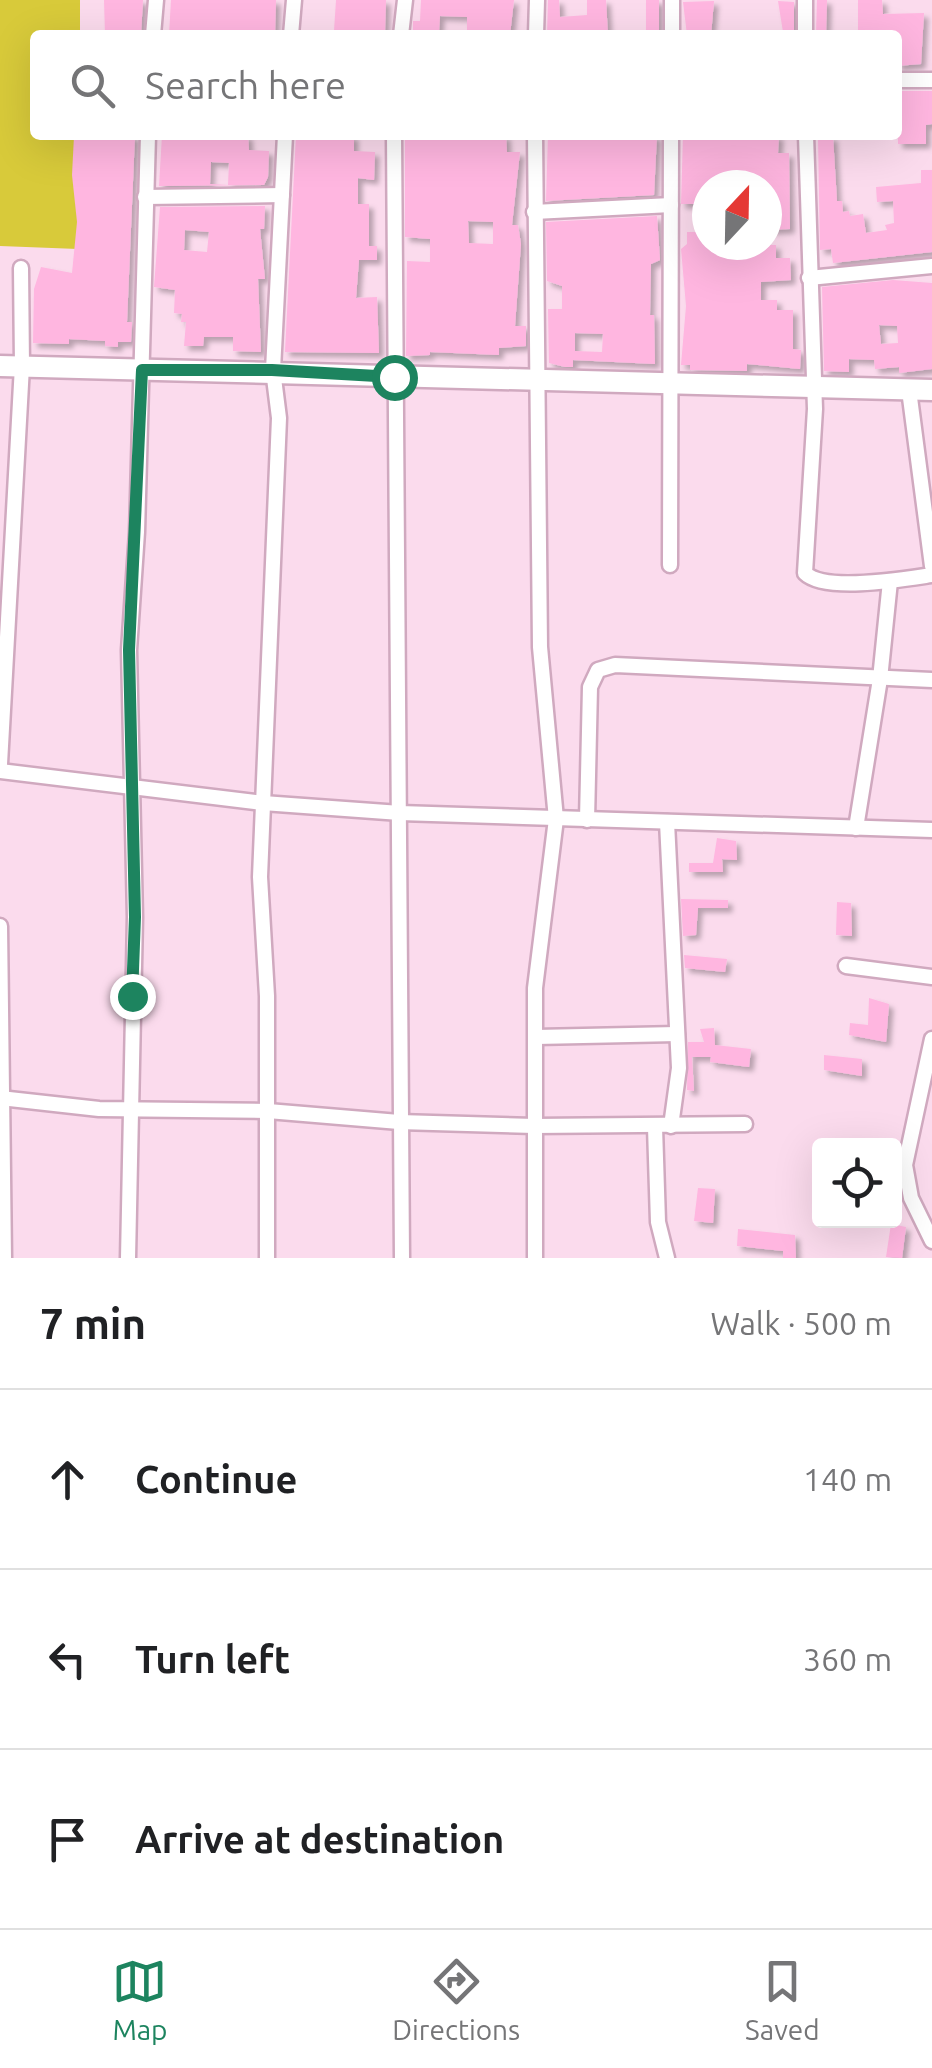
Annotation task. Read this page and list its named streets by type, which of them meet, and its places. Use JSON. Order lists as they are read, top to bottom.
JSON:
{
  "north": "top",
  "page": {
    "search": "Search here",
    "heading": ["7 min", "Walk · 500 m"],
    "list": [
      ["Continue", "140 m"],
      ["Turn left", "360 m"],
      "Arrive at destination"
    ],
    "nav": ["Map", "Directions", "Saved"]
  }
}
